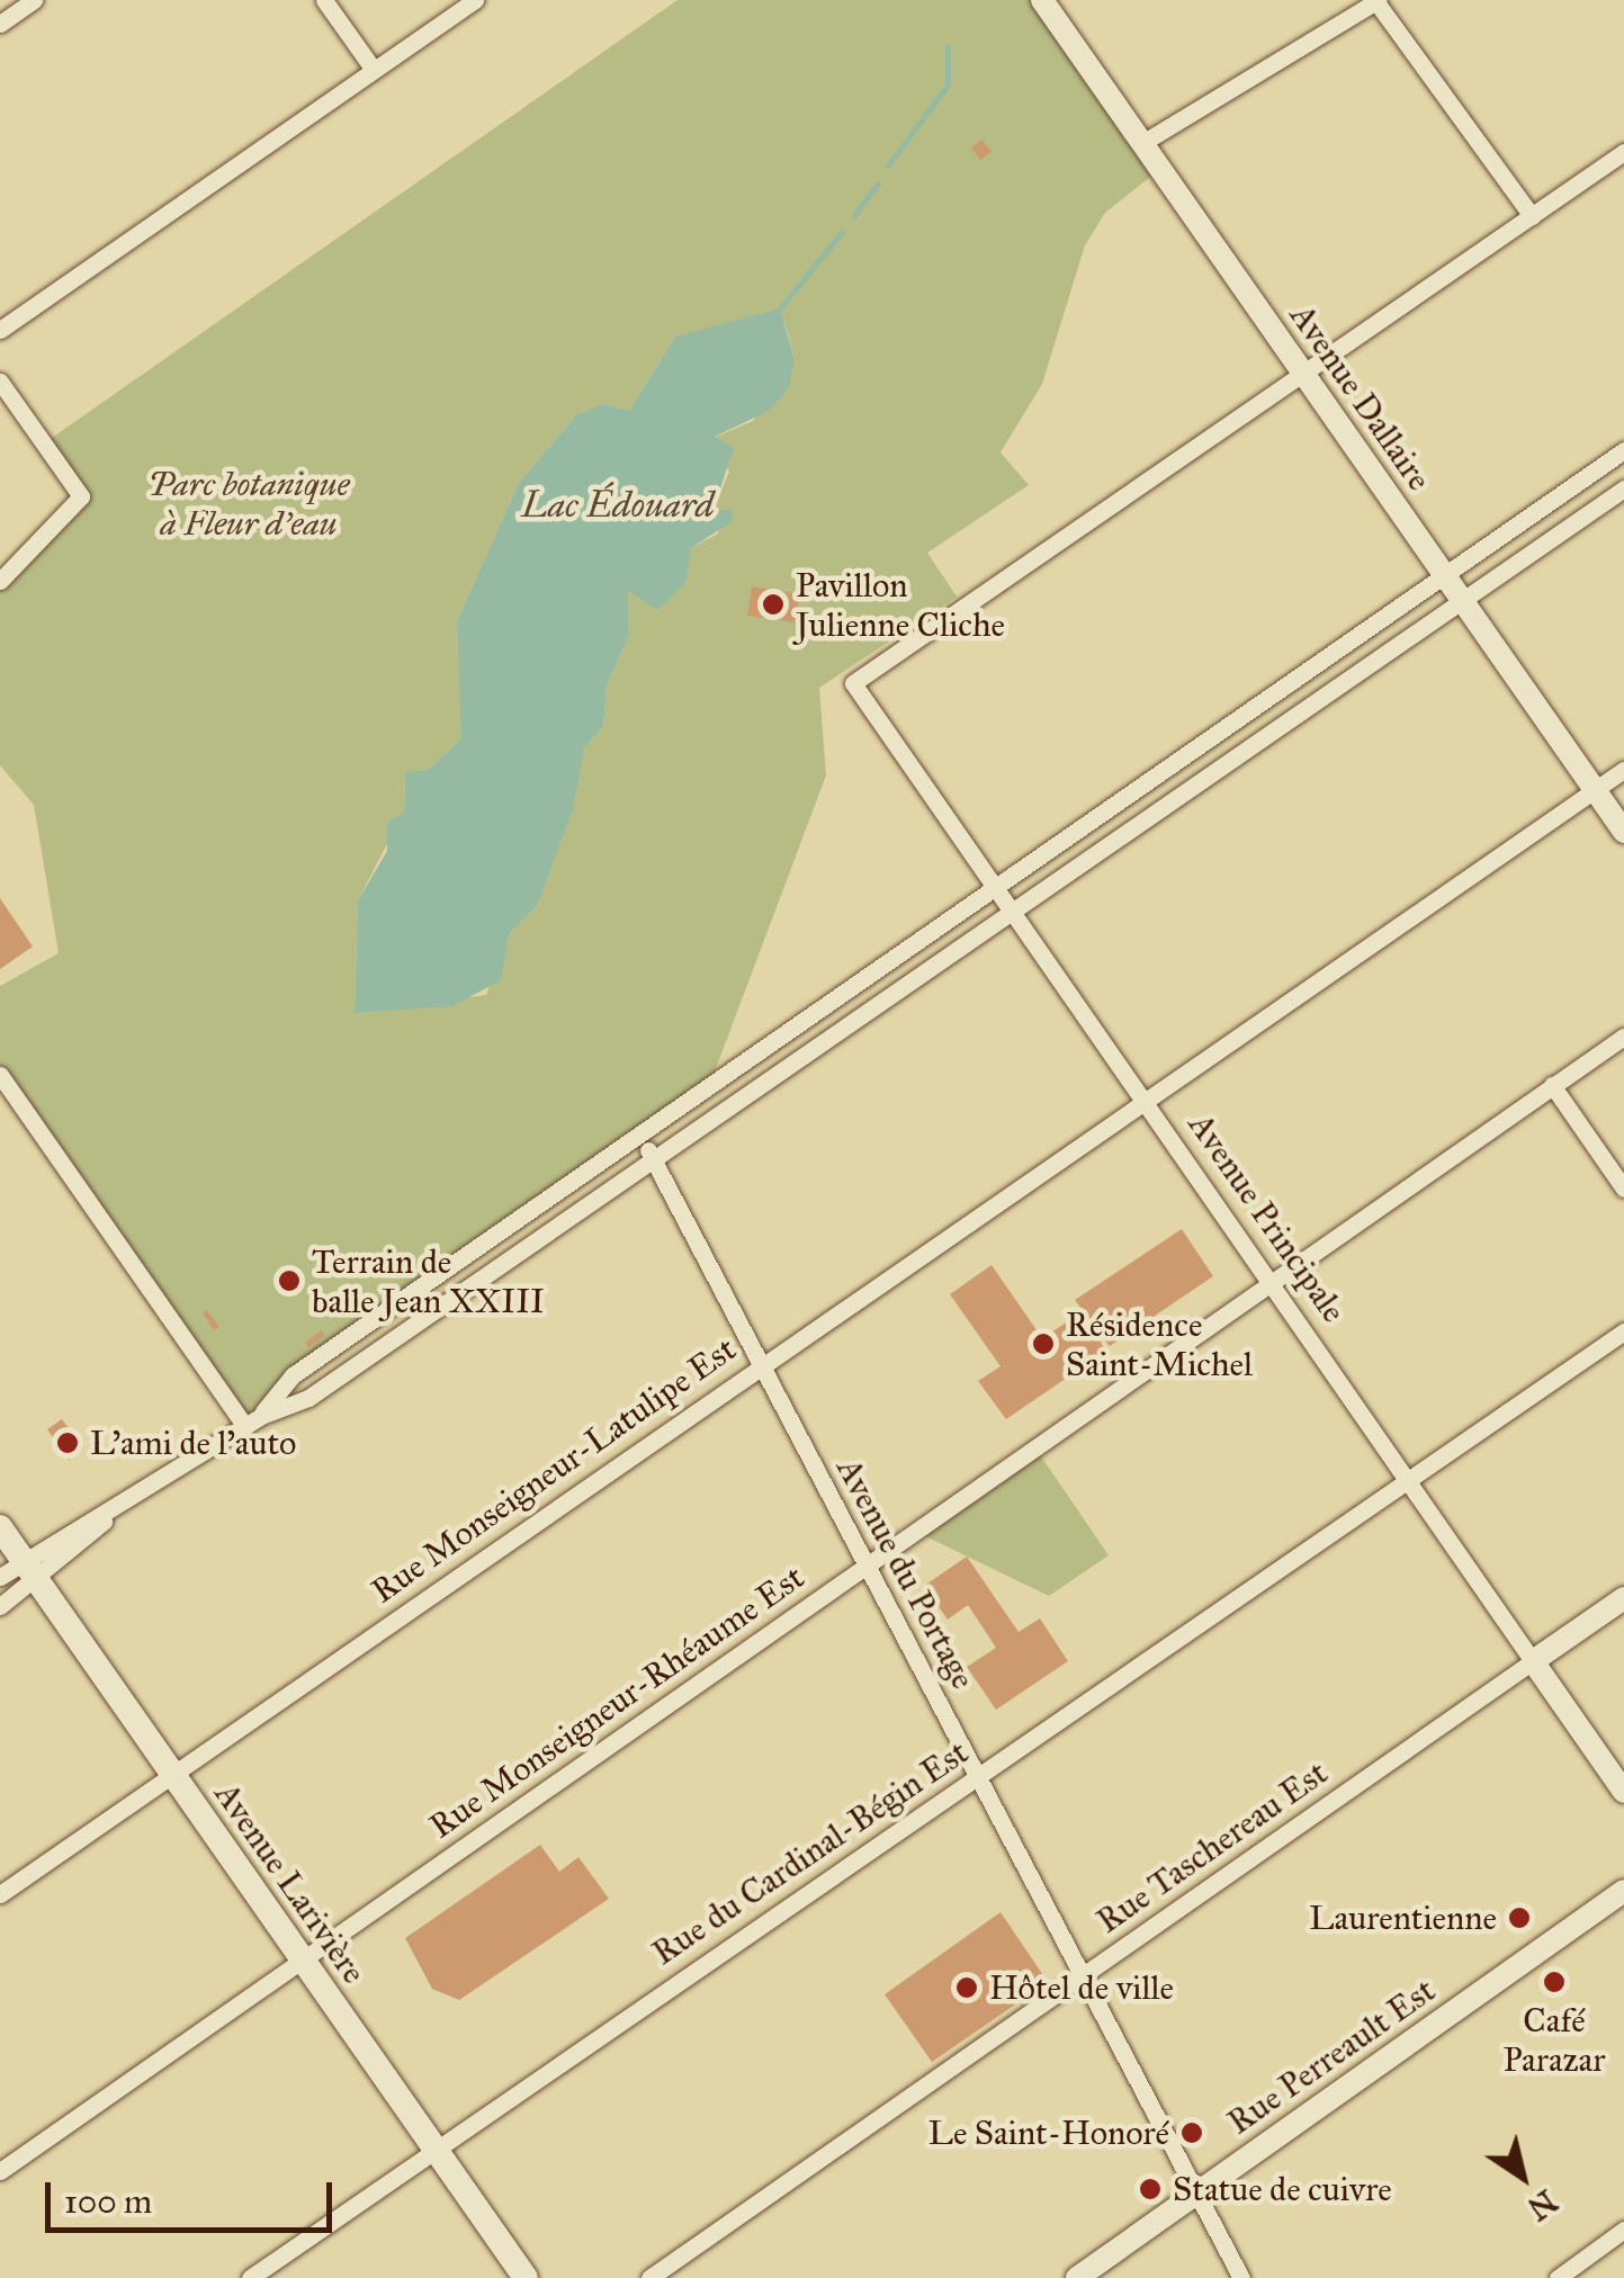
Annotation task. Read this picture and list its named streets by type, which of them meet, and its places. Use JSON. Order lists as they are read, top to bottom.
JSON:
{
  "streets": {
    "main road": ["Avenue Larivière"],
    "street": [
      "Avenue Dallaire",
      "Avenue Principale",
      "Rue Monseigneur-Latulipe Est",
      "Avenue du Portage",
      "Rue Monseigneur-Rhéaume Est",
      "Rue Taschereau Est",
      "Rue du Cardinal-Bégin Est",
      "Rue Perreault Est"
    ]
  },
  "crossings": [
    ["Avenue Dallaire", "Avenue Principale"],
    ["Avenue Dallaire", "Rue Monseigneur-Latulipe Est"],
    ["Avenue Principale", "Rue Monseigneur-Latulipe Est"],
    ["Avenue Principale", "Rue Monseigneur-Rhéaume Est"],
    ["Avenue Principale", "Rue Taschereau Est"],
    ["Avenue Principale", "Rue du Cardinal-Bégin Est"],
    ["Rue Monseigneur-Latulipe Est", "Avenue du Portage"],
    ["Rue Monseigneur-Latulipe Est", "Avenue Larivière"],
    ["Avenue du Portage", "Rue Monseigneur-Rhéaume Est"],
    ["Avenue du Portage", "Rue Taschereau Est"],
    ["Avenue du Portage", "Rue du Cardinal-Bégin Est"],
    ["Avenue du Portage", "Rue Perreault Est"],
    ["Rue Monseigneur-Rhéaume Est", "Avenue Larivière"],
    ["Rue du Cardinal-Bégin Est", "Avenue Larivière"]
  ],
  "water": ["Lac Édouard"],
  "parks": ["Parc botanique à Fleur d'eau"],
  "places": [
    "Pavillon Julienne Cliche",
    "Terrain de balle Jean XXIII",
    "Résidence Saint-Michel",
    "L'ami de l'auto",
    "Laurentienne",
    "Café Parazar",
    "Hôtel de ville",
    "Le Saint-Honoré",
    "Statue de cuivre"
  ],
  "scale_bar": "100 m",
  "north": "bottom right"
}
